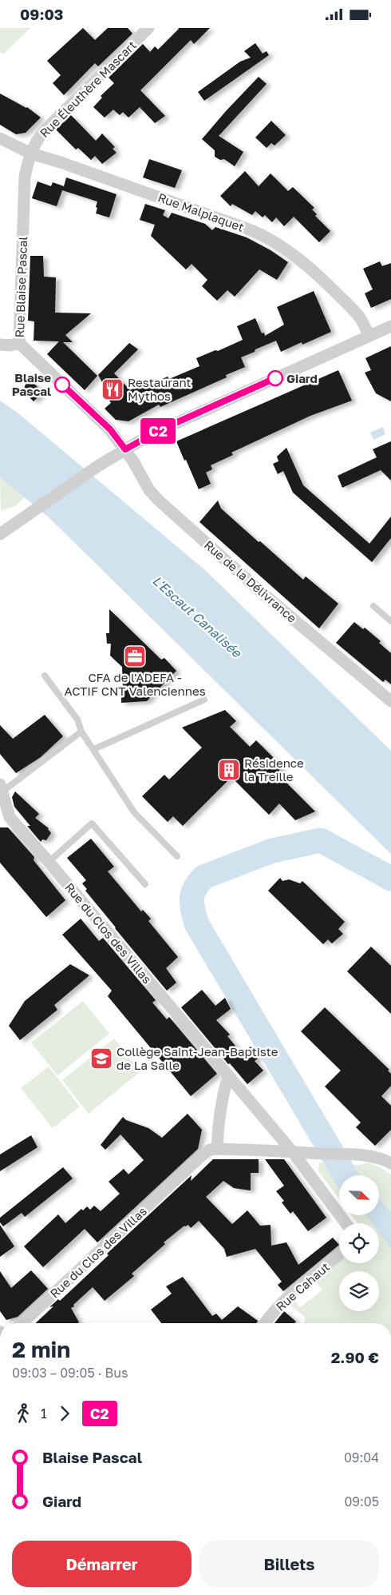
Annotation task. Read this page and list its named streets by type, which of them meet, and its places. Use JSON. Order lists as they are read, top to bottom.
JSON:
{
  "streets": {
    "street": [
      "Rue Éleuthère Mascart",
      "Rue Malplaquet",
      "Rue Blaise Pascal",
      "Rue de la Délivrance",
      "Rue du Clos des Villas",
      "Rue Cahaut"
    ]
  },
  "crossings": [
    ["Rue Éleuthère Mascart", "Rue Malplaquet"],
    ["Rue Éleuthère Mascart", "Rue Blaise Pascal"],
    ["Rue Malplaquet", "Rue Blaise Pascal"],
    ["Rue Blaise Pascal", "Rue de la Délivrance"]
  ],
  "water": ["L'Escaut Canalisée"],
  "places": {
    "other": ["Giard", "Blaise Pascal"],
    "restaurant": ["Restaurant Mythos"],
    "office": ["CFA de l'ADEFA - ACTIF CNT Valenciennes"],
    "building": ["Résidence la Treille"],
    "school or university": ["Collège Saint-Jean-Baptiste de La Salle"]
  },
  "lines": ["bus line C2"],
  "north": "bottom right",
  "page": {
    "status": "09:03",
    "on_map": "C2",
    "heading": ["2 min", "09:03 – 09:05 · Bus", "2.90 €"],
    "legs": ["1", "C2"],
    "list": [
      {
        "name": "Blaise Pascal",
        "value": "09:04"
      },
      {
        "name": "Giard",
        "value": "09:05"
      }
    ],
    "buttons": ["Démarrer", "Billets"]
  }
}
